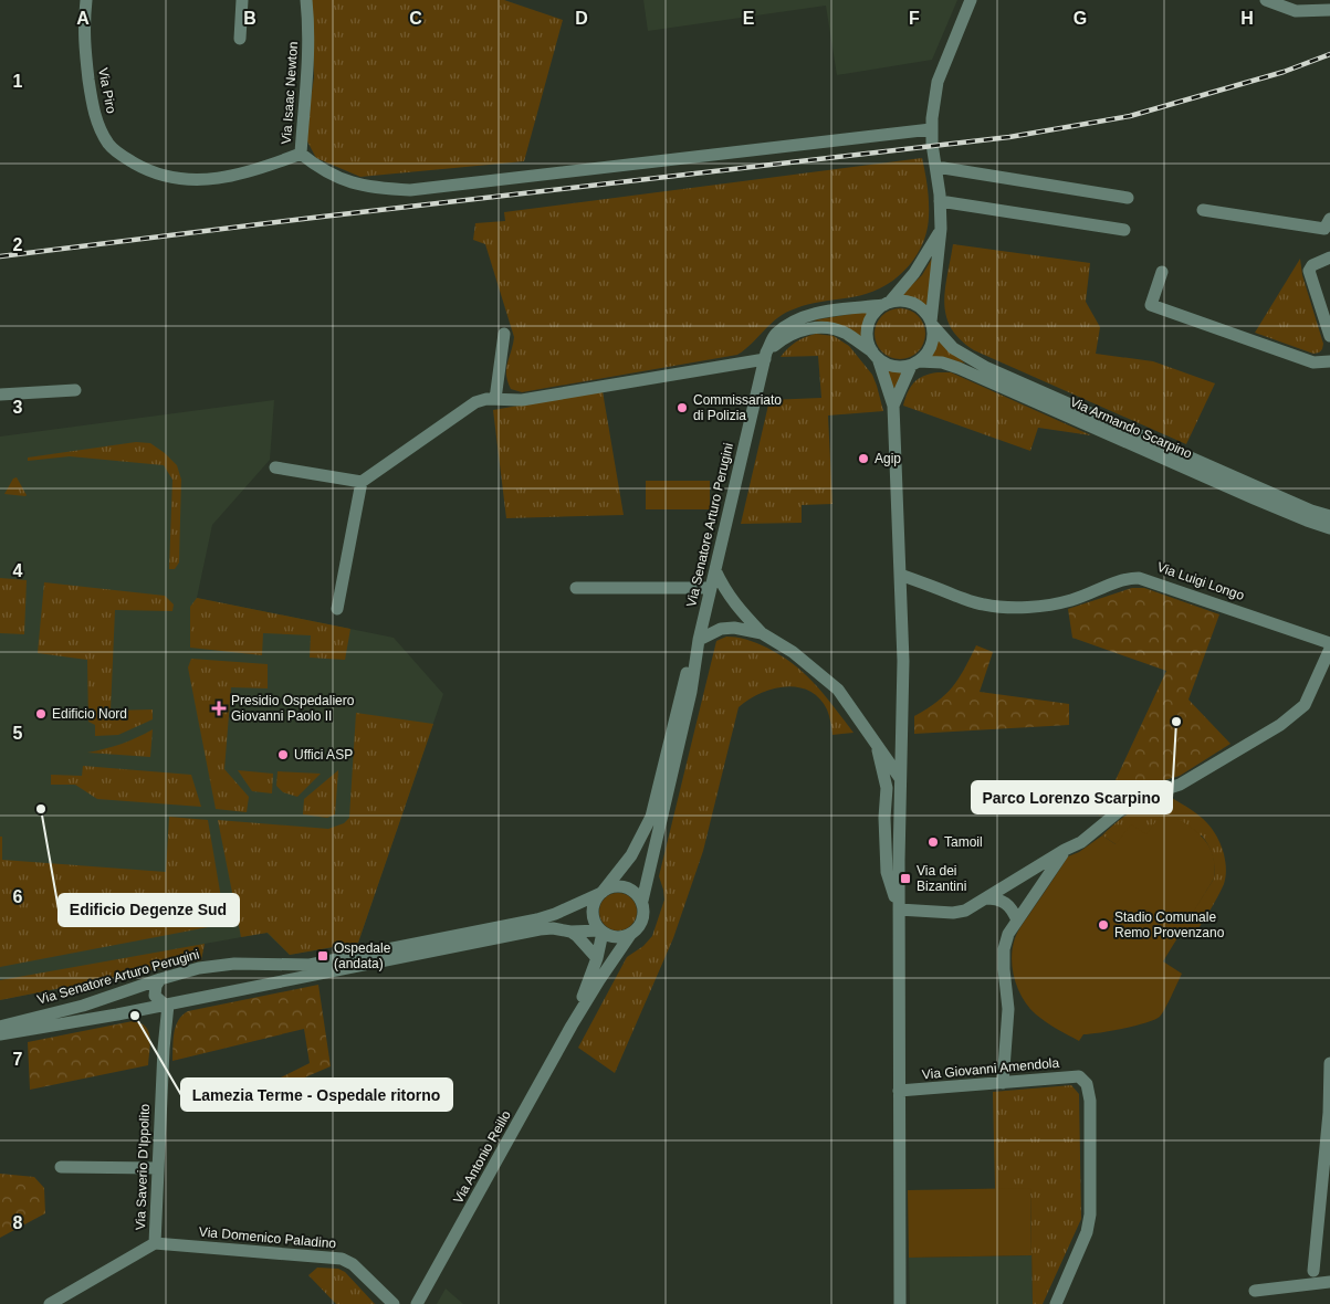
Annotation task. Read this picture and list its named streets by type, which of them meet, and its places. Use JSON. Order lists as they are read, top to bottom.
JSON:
{
  "streets": {
    "street": [
      "Via Piro",
      "Via Isaac Newton",
      "Via Armando Scarpino",
      "Via Senatore Arturo Perugini",
      "Via Luigi Longo",
      "Via Giovanni Amendola",
      "Via Antonio Reillo",
      "Via Saverio D'Ippolito",
      "Via Domenico Paladino"
    ]
  },
  "crossings": [
    ["Via Piro", "Via Isaac Newton"],
    ["Via Armando Scarpino", "Via Senatore Arturo Perugini"],
    ["Via Senatore Arturo Perugini", "Via Antonio Reillo"],
    ["Via Senatore Arturo Perugini", "Via Saverio D'Ippolito"],
    ["Via Saverio D'Ippolito", "Via Domenico Paladino"]
  ],
  "places": {
    "other": [
      "Commissariato di Polizia",
      "Agip",
      "Edificio Nord",
      "Parco Lorenzo Scarpino",
      "Uffici ASP",
      "Edificio Degenze Sud",
      "Tamoil",
      "Stadio Comunale Remo Provenzano",
      "Lamezia Terme - Ospedale ritorno"
    ],
    "health": ["Presidio Ospedaliero Giovanni Paolo II"],
    "transit": ["Via dei Bizantini", "Ospedale (andata)"]
  },
  "grid": {
    "columns": [
      "A",
      "B",
      "C",
      "D",
      "E",
      "F",
      "G",
      "H"
    ],
    "rows": [
      "1",
      "2",
      "3",
      "4",
      "5",
      "6",
      "7",
      "8"
    ]
  }
}
